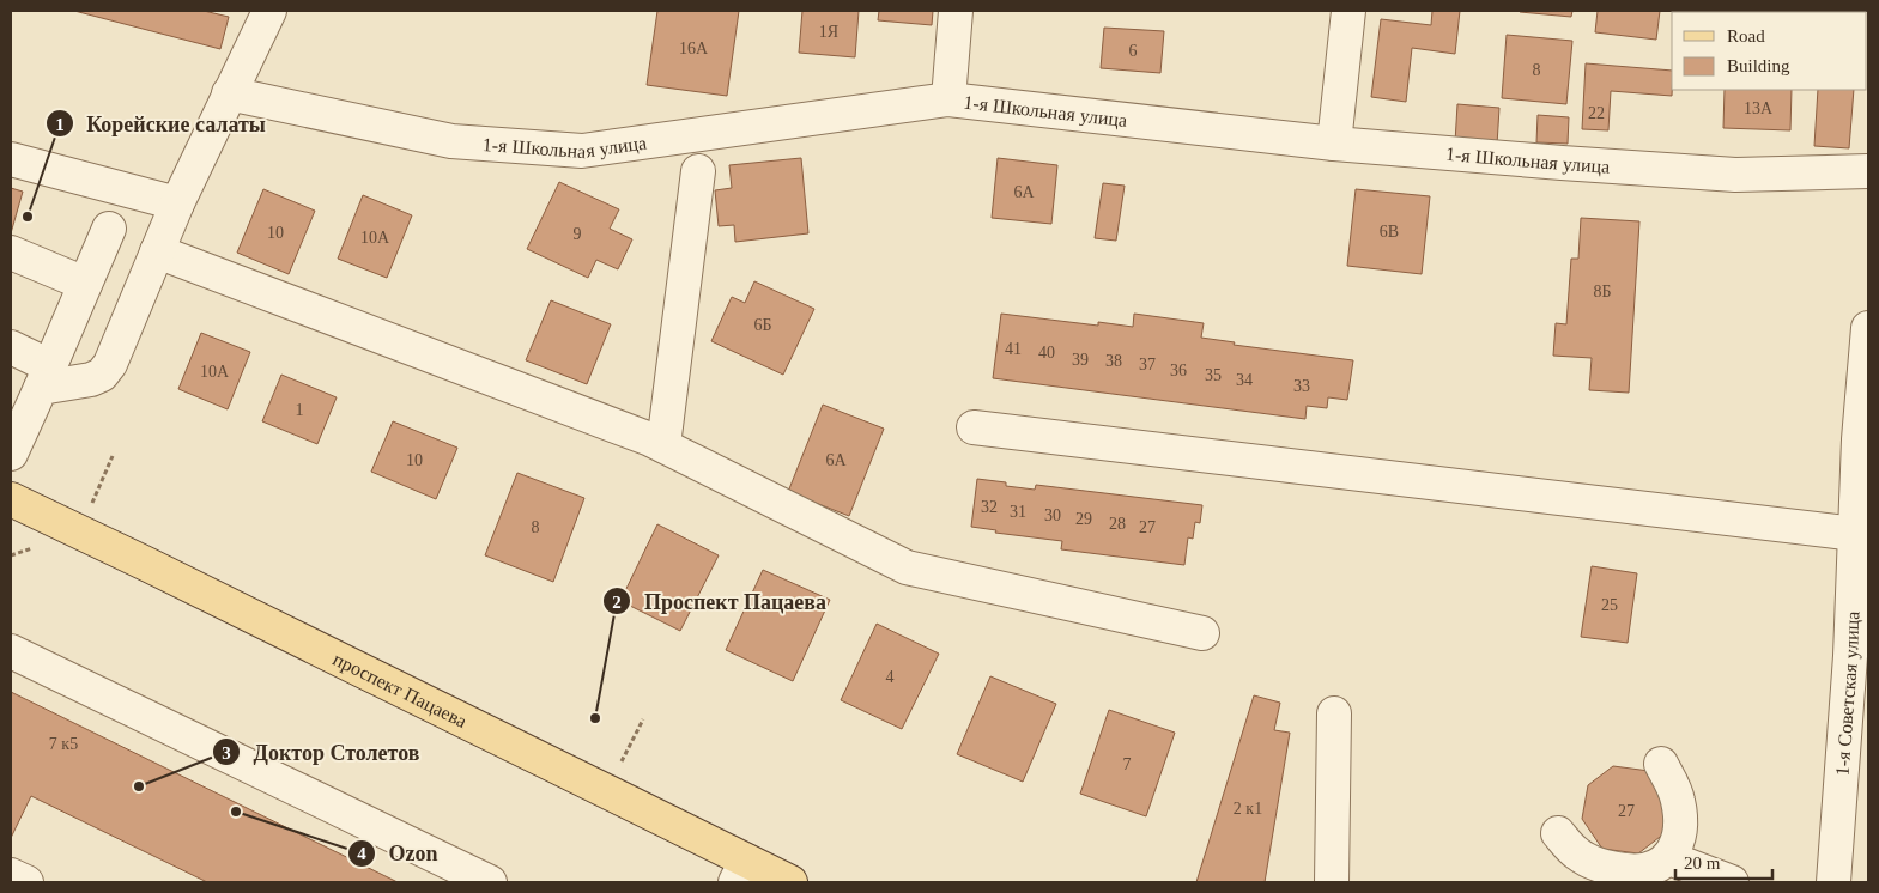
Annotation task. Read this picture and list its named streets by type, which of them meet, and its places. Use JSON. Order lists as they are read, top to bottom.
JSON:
{
  "streets": {
    "main road": ["проспект Пацаева"],
    "street": ["1-я Школьная улица", "1-я Советская улица"]
  },
  "places": [
    "Корейские салаты",
    "Проспект Пацаева",
    "Доктор Столетов",
    "Ozon"
  ],
  "house_numbers": [
    "1Я",
    "16А",
    "6",
    "8",
    "13А",
    "22",
    "6А",
    "6В",
    "10",
    "9",
    "10А",
    "8Б",
    "6Б",
    "41",
    "40",
    "39",
    "38",
    "37",
    "36",
    "10А",
    "35",
    "34",
    "33",
    "1",
    "10",
    "6А",
    "32",
    "31",
    "30",
    "29",
    "28",
    "8",
    "27",
    "25",
    "4",
    "7 к5",
    "7",
    "2 к1",
    "27"
  ],
  "legend": ["Road", "Building"],
  "scale_bar": "20 m"
}
